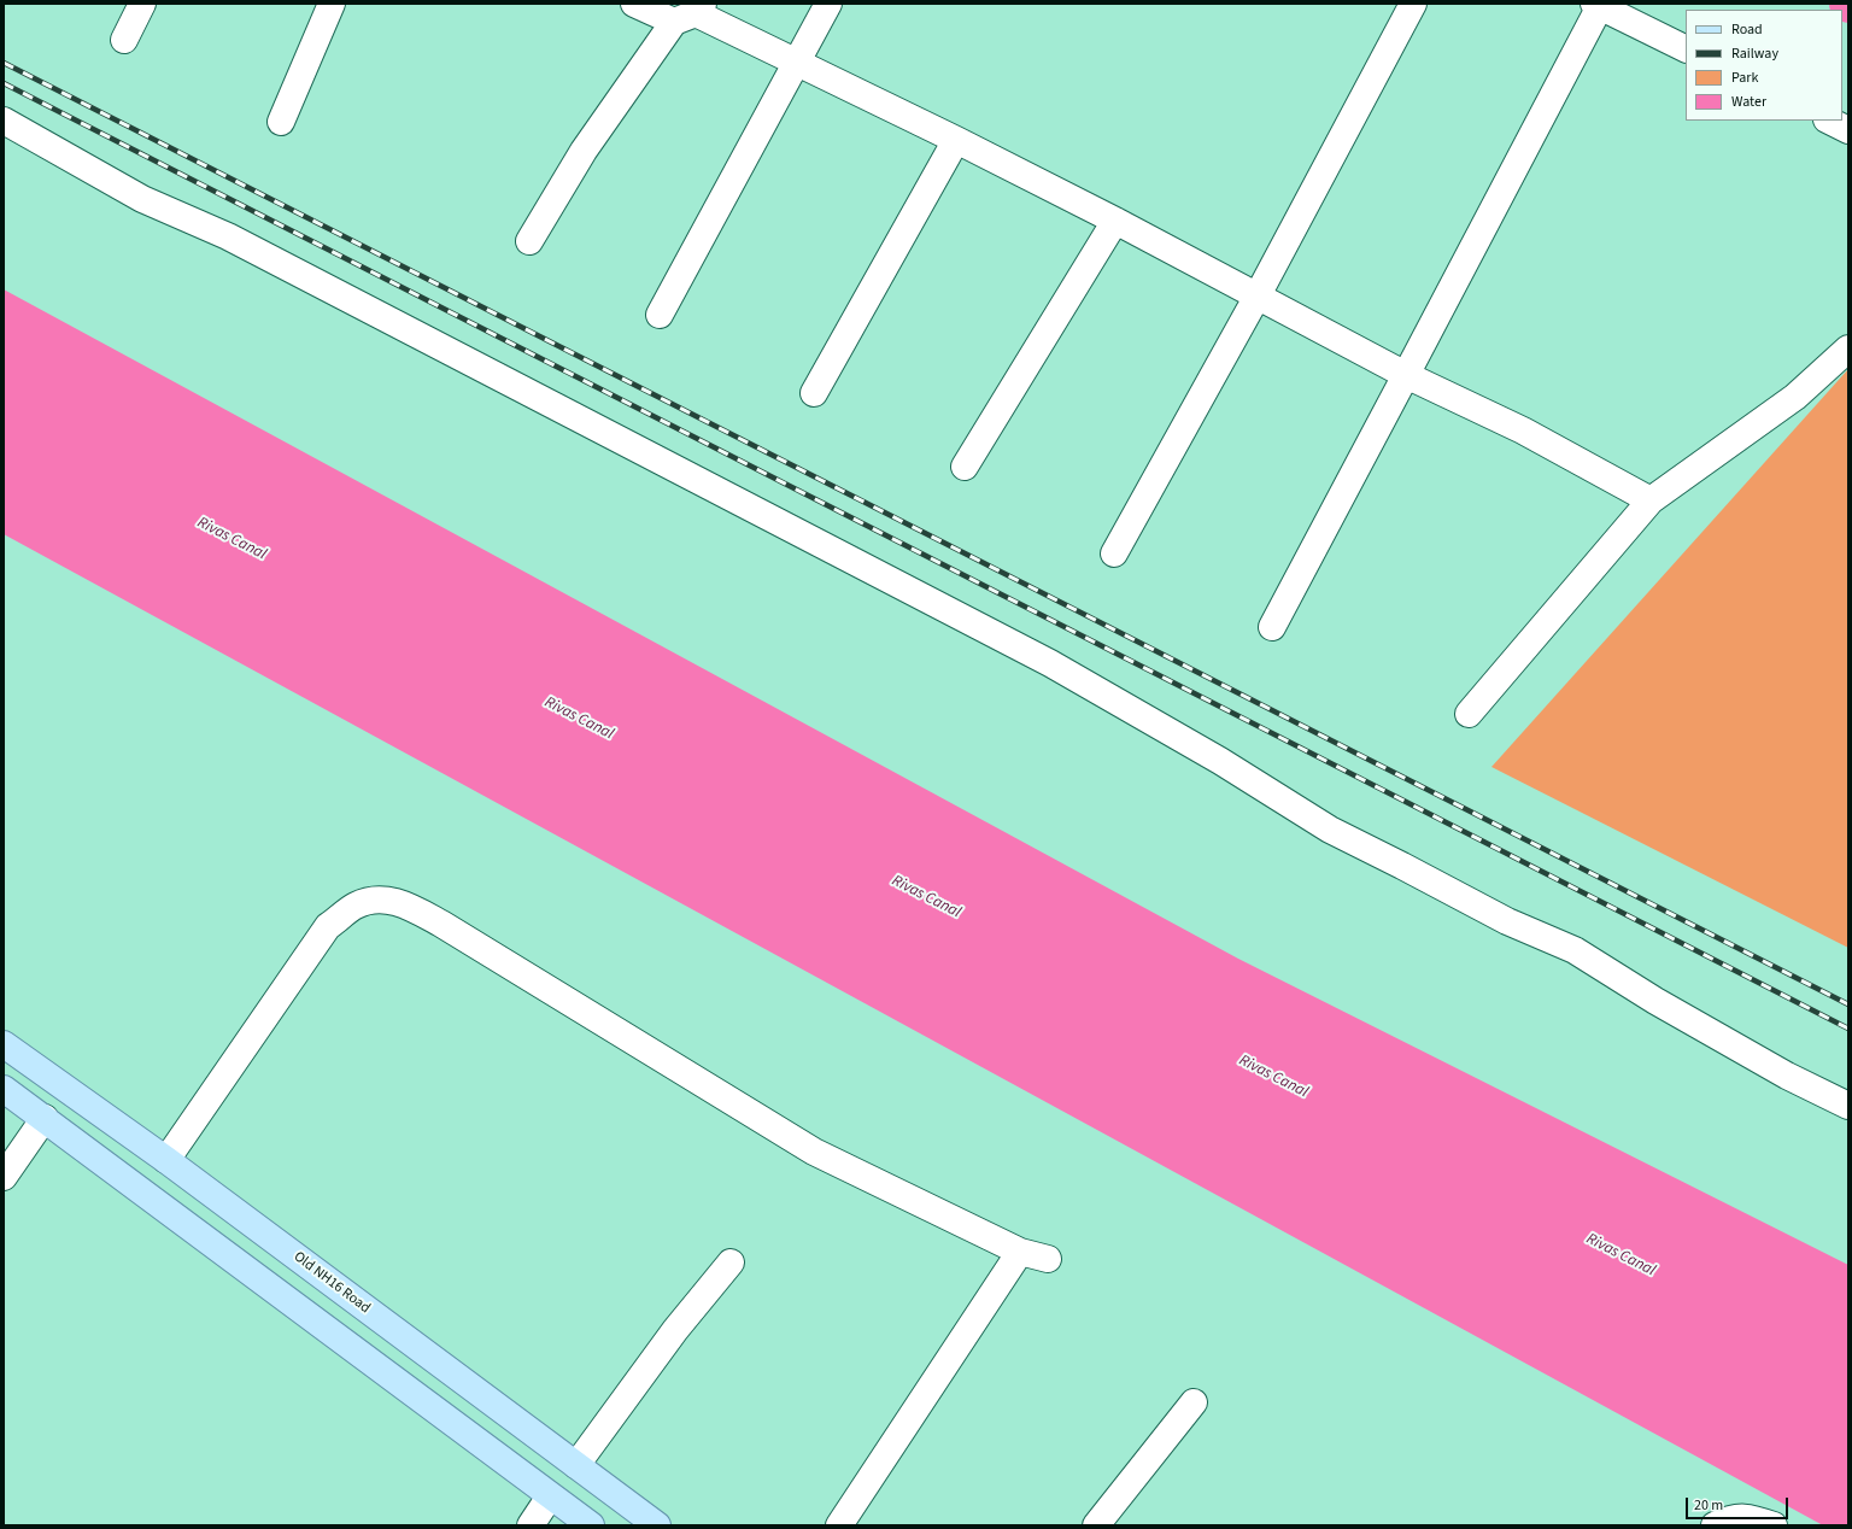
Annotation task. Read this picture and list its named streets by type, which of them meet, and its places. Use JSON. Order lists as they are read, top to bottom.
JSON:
{
  "streets": {
    "main road": ["Old NH16 Road"]
  },
  "water": ["Rivas Canal"],
  "legend": [
    "Road",
    "Railway",
    "Park",
    "Water"
  ],
  "scale_bar": "20 m"
}
